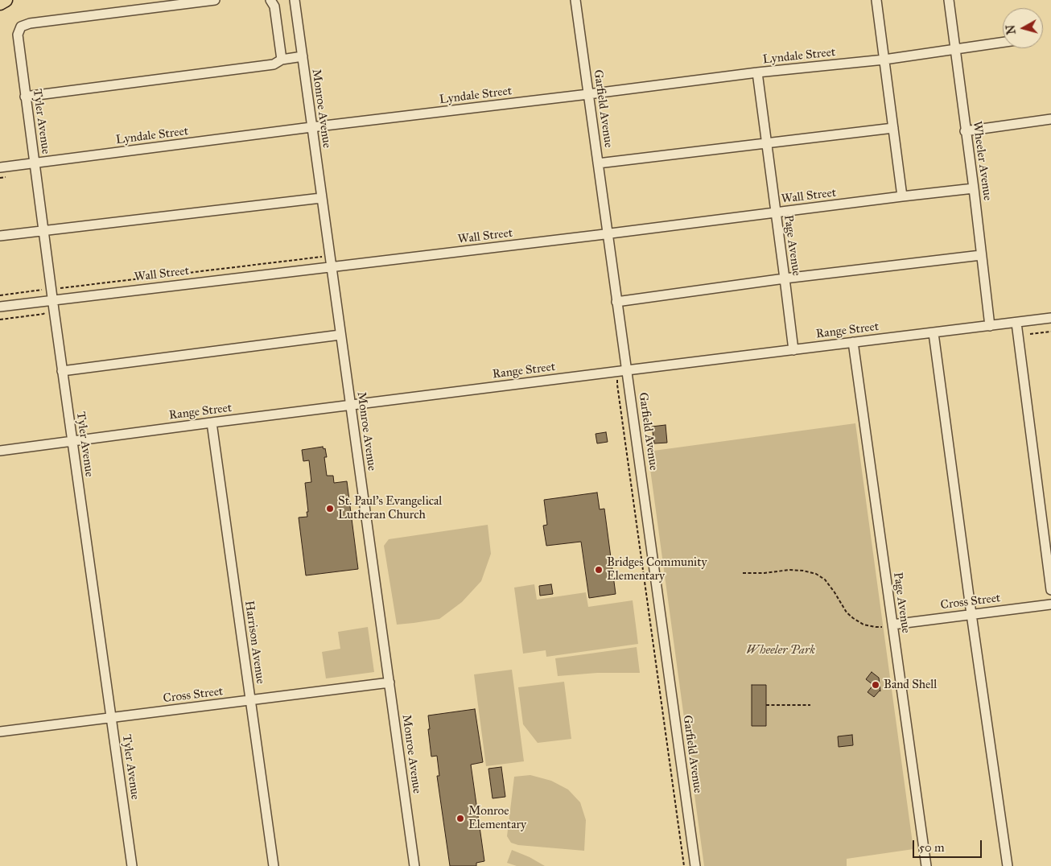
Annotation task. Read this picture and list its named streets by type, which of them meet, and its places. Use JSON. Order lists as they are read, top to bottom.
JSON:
{
  "streets": {
    "street": [
      "Lyndale Street",
      "Monroe Avenue",
      "Garfield Avenue",
      "Tyler Avenue",
      "Wheeler Avenue",
      "Wall Street",
      "Page Avenue",
      "Range Street",
      "Cross Street",
      "Harrison Avenue"
    ]
  },
  "crossings": [
    ["Lyndale Street", "Monroe Avenue"],
    ["Lyndale Street", "Garfield Avenue"],
    ["Lyndale Street", "Tyler Avenue"],
    ["Lyndale Street", "Wheeler Avenue"],
    ["Lyndale Street", "Page Avenue"],
    ["Monroe Avenue", "Wall Street"],
    ["Monroe Avenue", "Range Street"],
    ["Monroe Avenue", "Cross Street"],
    ["Garfield Avenue", "Wall Street"],
    ["Garfield Avenue", "Range Street"],
    ["Tyler Avenue", "Wall Street"],
    ["Tyler Avenue", "Range Street"],
    ["Tyler Avenue", "Cross Street"],
    ["Wheeler Avenue", "Wall Street"],
    ["Wheeler Avenue", "Range Street"],
    ["Wall Street", "Page Avenue"],
    ["Page Avenue", "Range Street"],
    ["Page Avenue", "Cross Street"],
    ["Range Street", "Harrison Avenue"],
    ["Cross Street", "Harrison Avenue"]
  ],
  "parks": ["Wheeler Park"],
  "places": [
    "St. Paul's Evangelical Lutheran Church",
    "Bridges Community Elementary",
    "Band Shell",
    "Monroe Elementary"
  ],
  "scale_bar": "50 m",
  "north": "left"
}
